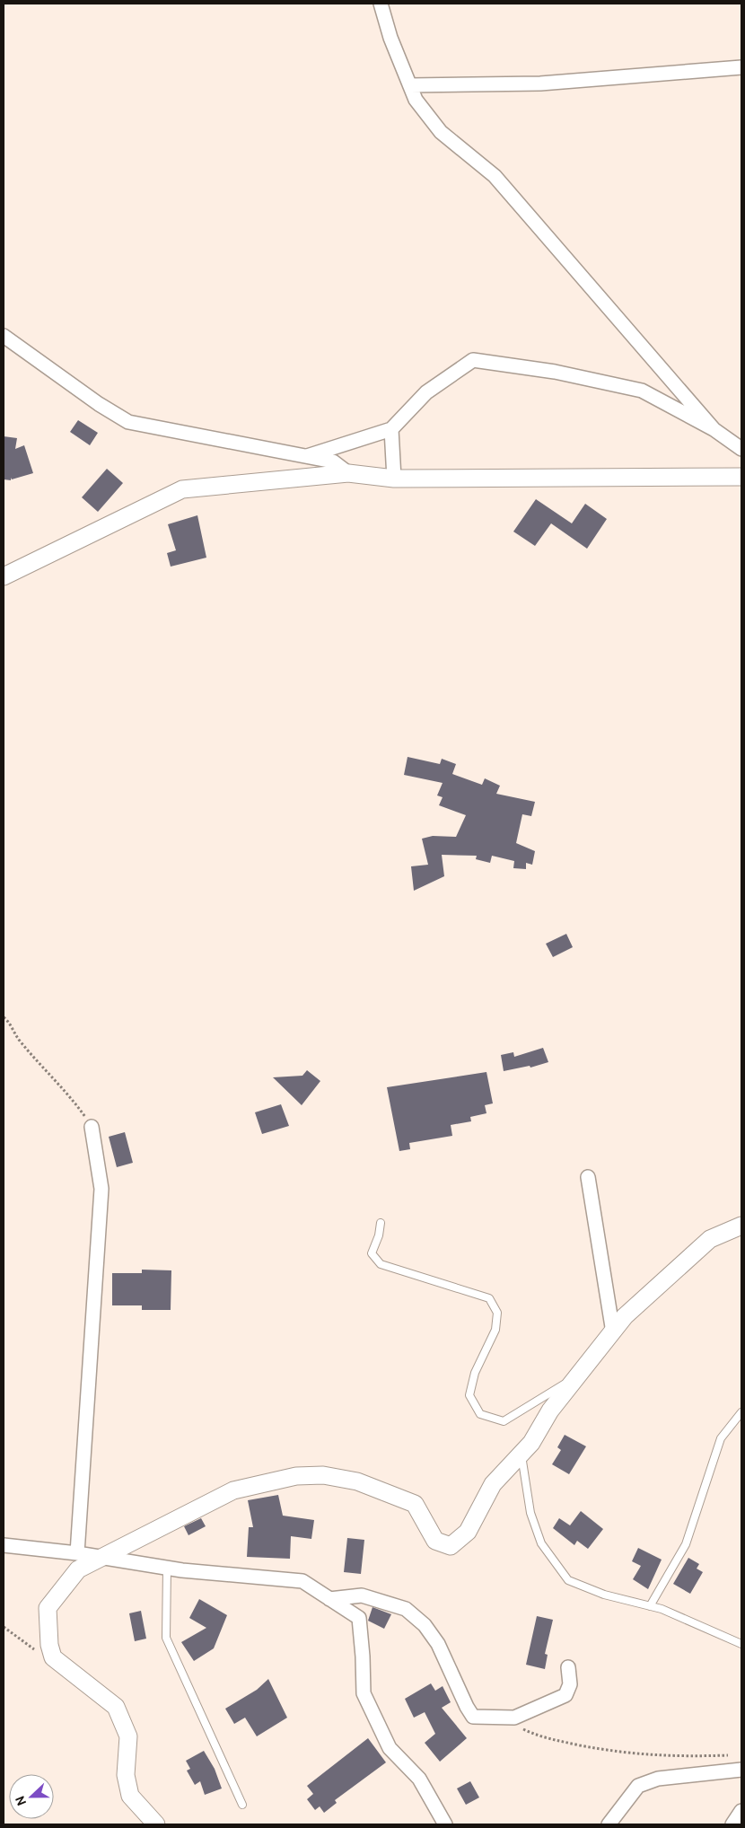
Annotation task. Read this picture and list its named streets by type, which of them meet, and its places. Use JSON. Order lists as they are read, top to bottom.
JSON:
{
  "north": "left"
}
